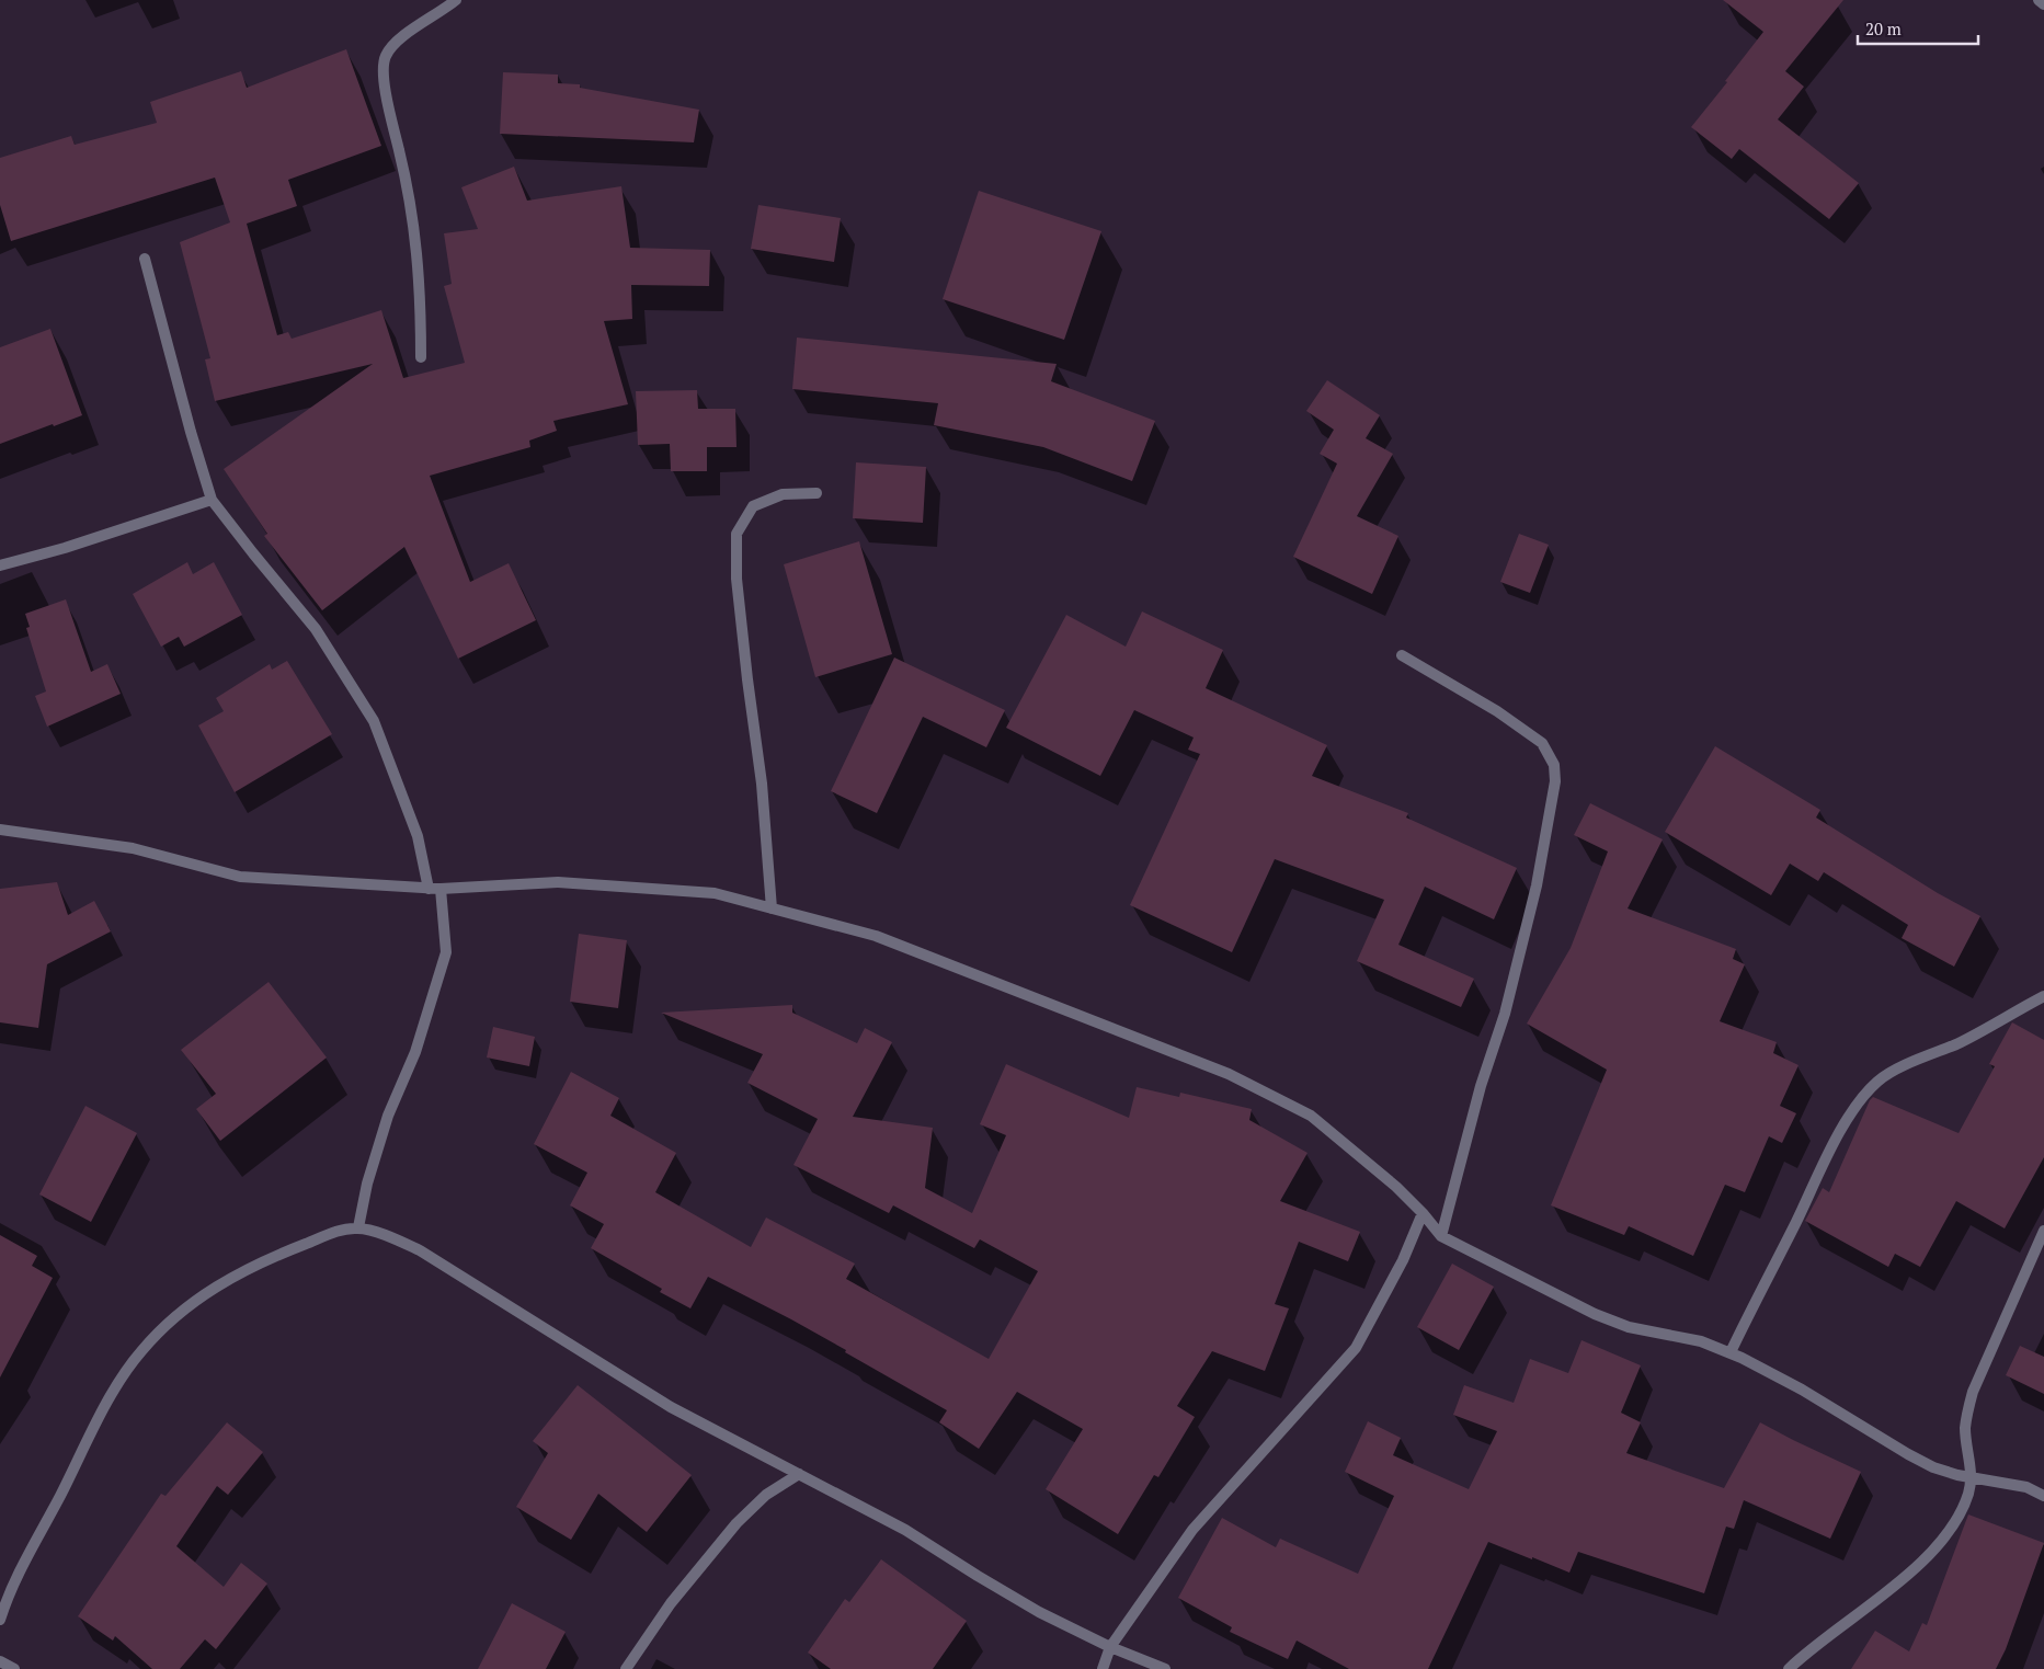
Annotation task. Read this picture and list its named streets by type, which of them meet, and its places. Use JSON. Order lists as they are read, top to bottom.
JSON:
{
  "scale_bar": "20 m"
}
